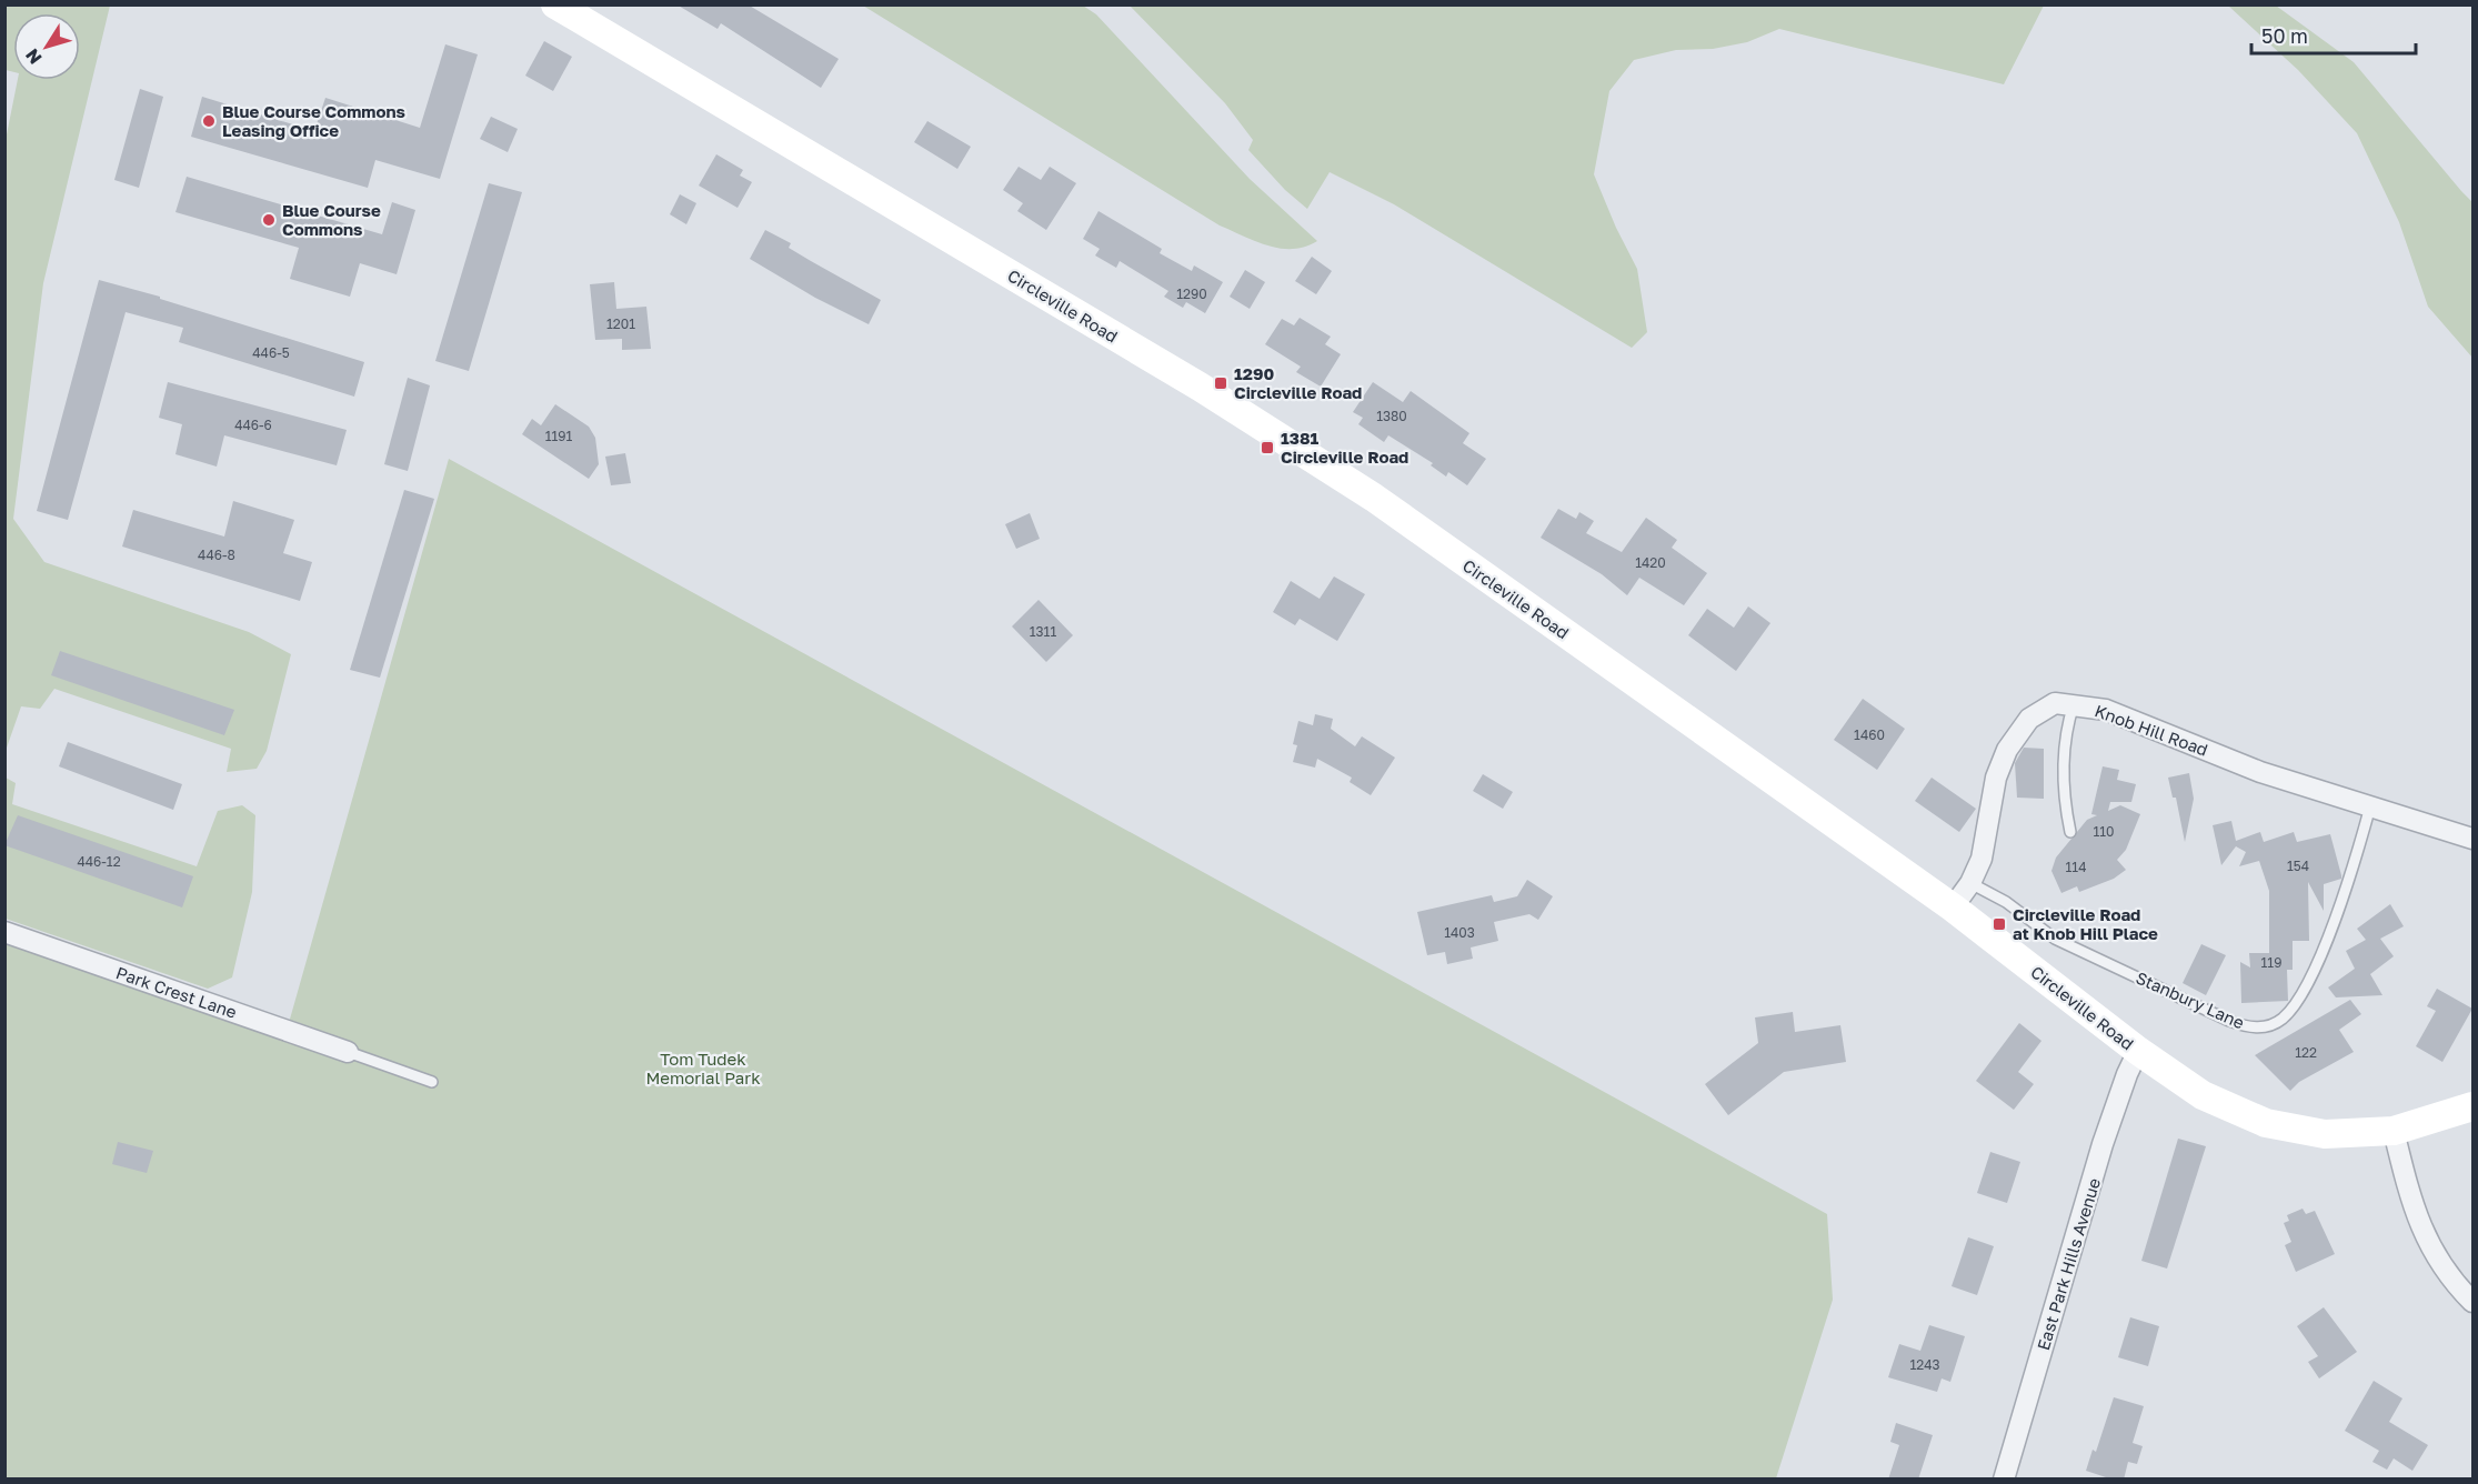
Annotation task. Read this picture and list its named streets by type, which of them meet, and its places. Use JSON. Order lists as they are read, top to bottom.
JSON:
{
  "streets": {
    "street": [
      "Circleville Road",
      "Knob Hill Road",
      "Park Crest Lane",
      "East Park Hills Avenue"
    ],
    "lane": ["Stanbury Lane"]
  },
  "crossings": [
    ["Circleville Road", "Knob Hill Road"],
    ["Circleville Road", "East Park Hills Avenue"],
    ["Knob Hill Road", "Stanbury Lane"]
  ],
  "parks": ["Tom Tudek Memorial Park"],
  "places": {
    "other": ["Blue Course Commons Leasing Office", "Blue Course Commons"],
    "transit": ["1290 Circleville Road", "1381 Circleville Road", "Circleville Road at Knob Hill Place"]
  },
  "house_numbers": [
    "1290",
    "1201",
    "446-5",
    "1380",
    "446-6",
    "1191",
    "446-8",
    "1420",
    "1311",
    "1460",
    "110",
    "446-12",
    "154",
    "114",
    "1403",
    "119",
    "122",
    "1243"
  ],
  "scale_bar": "50 m",
  "north": "bottom left"
}
